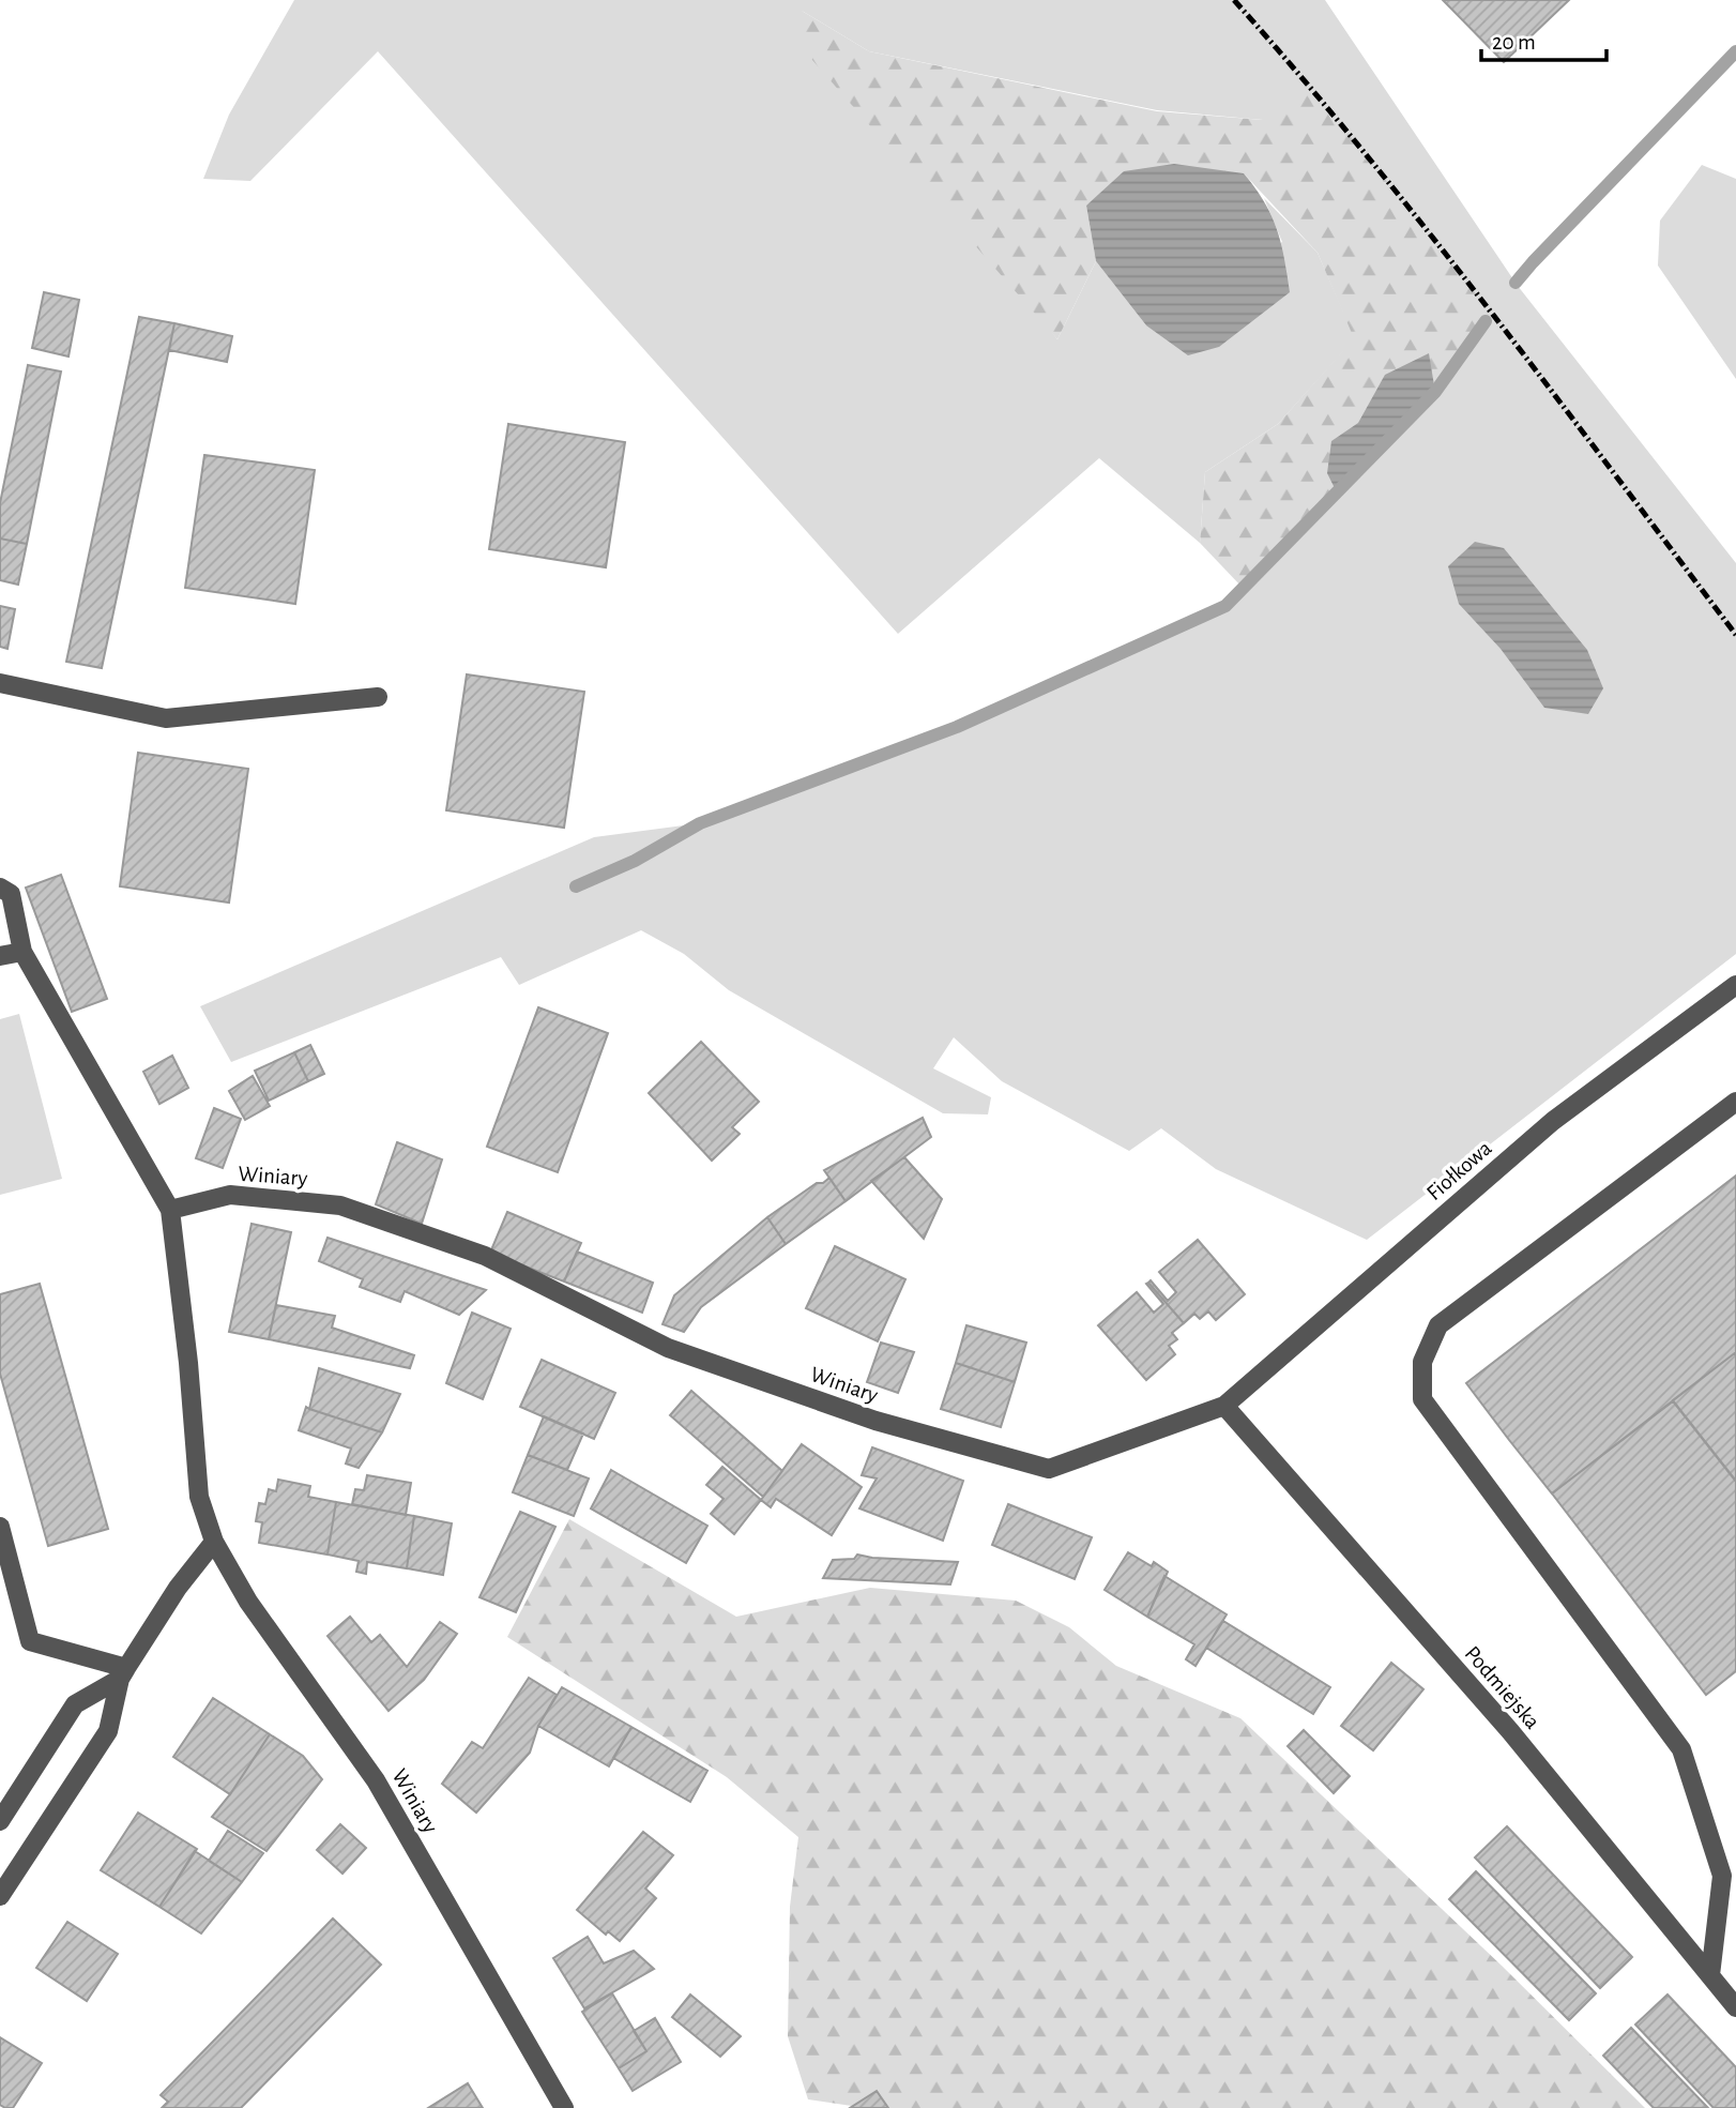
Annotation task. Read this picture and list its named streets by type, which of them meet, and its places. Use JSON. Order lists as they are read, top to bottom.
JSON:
{
  "streets": {
    "street": ["Fiołkowa", "Winiary", "Podmiejska"]
  },
  "crossings": [
    ["Fiołkowa", "Winiary"],
    ["Fiołkowa", "Podmiejska"],
    ["Winiary", "Podmiejska"]
  ],
  "scale_bar": "20 m"
}
